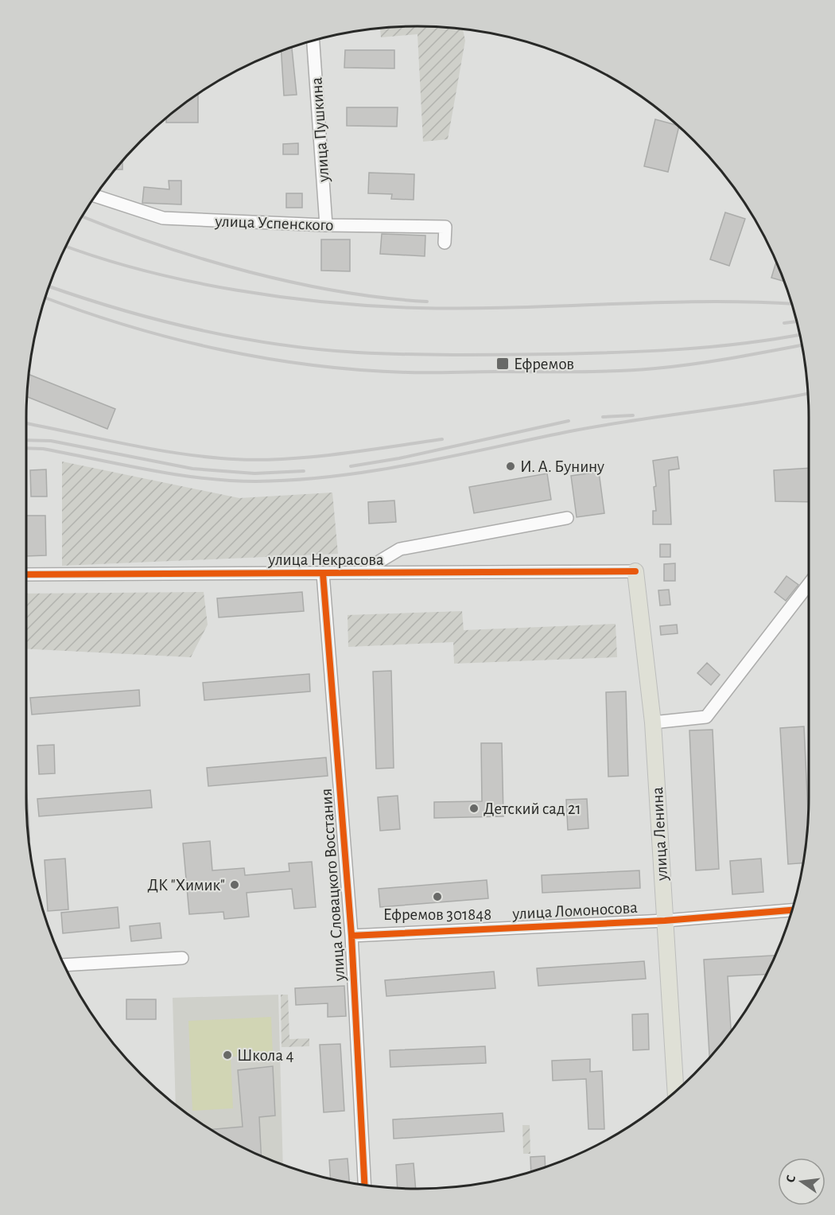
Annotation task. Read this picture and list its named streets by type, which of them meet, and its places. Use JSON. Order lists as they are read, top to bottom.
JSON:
{
  "streets": {
    "main road": ["улица Ленина"],
    "street": [
      "улица Пушкина",
      "улица Успенского",
      "улица Некрасова",
      "улица Словацкого Восстания",
      "улица Ломоносова"
    ]
  },
  "crossings": [
    ["улица Пушкина", "улица Успенского"],
    ["улица Некрасова", "улица Ленина"],
    ["улица Некрасова", "улица Словацкого Восстания"],
    ["улица Ленина", "улица Ломоносова"],
    ["улица Словацкого Восстания", "улица Ломоносова"]
  ],
  "places": {
    "transit": ["Ефремов"],
    "other": [
      "И. А. Бунину",
      "Детский сад 21",
      "ДК \"Химик\"",
      "Ефремов 301848",
      "Школа 4"
    ]
  },
  "north": "left"
}
